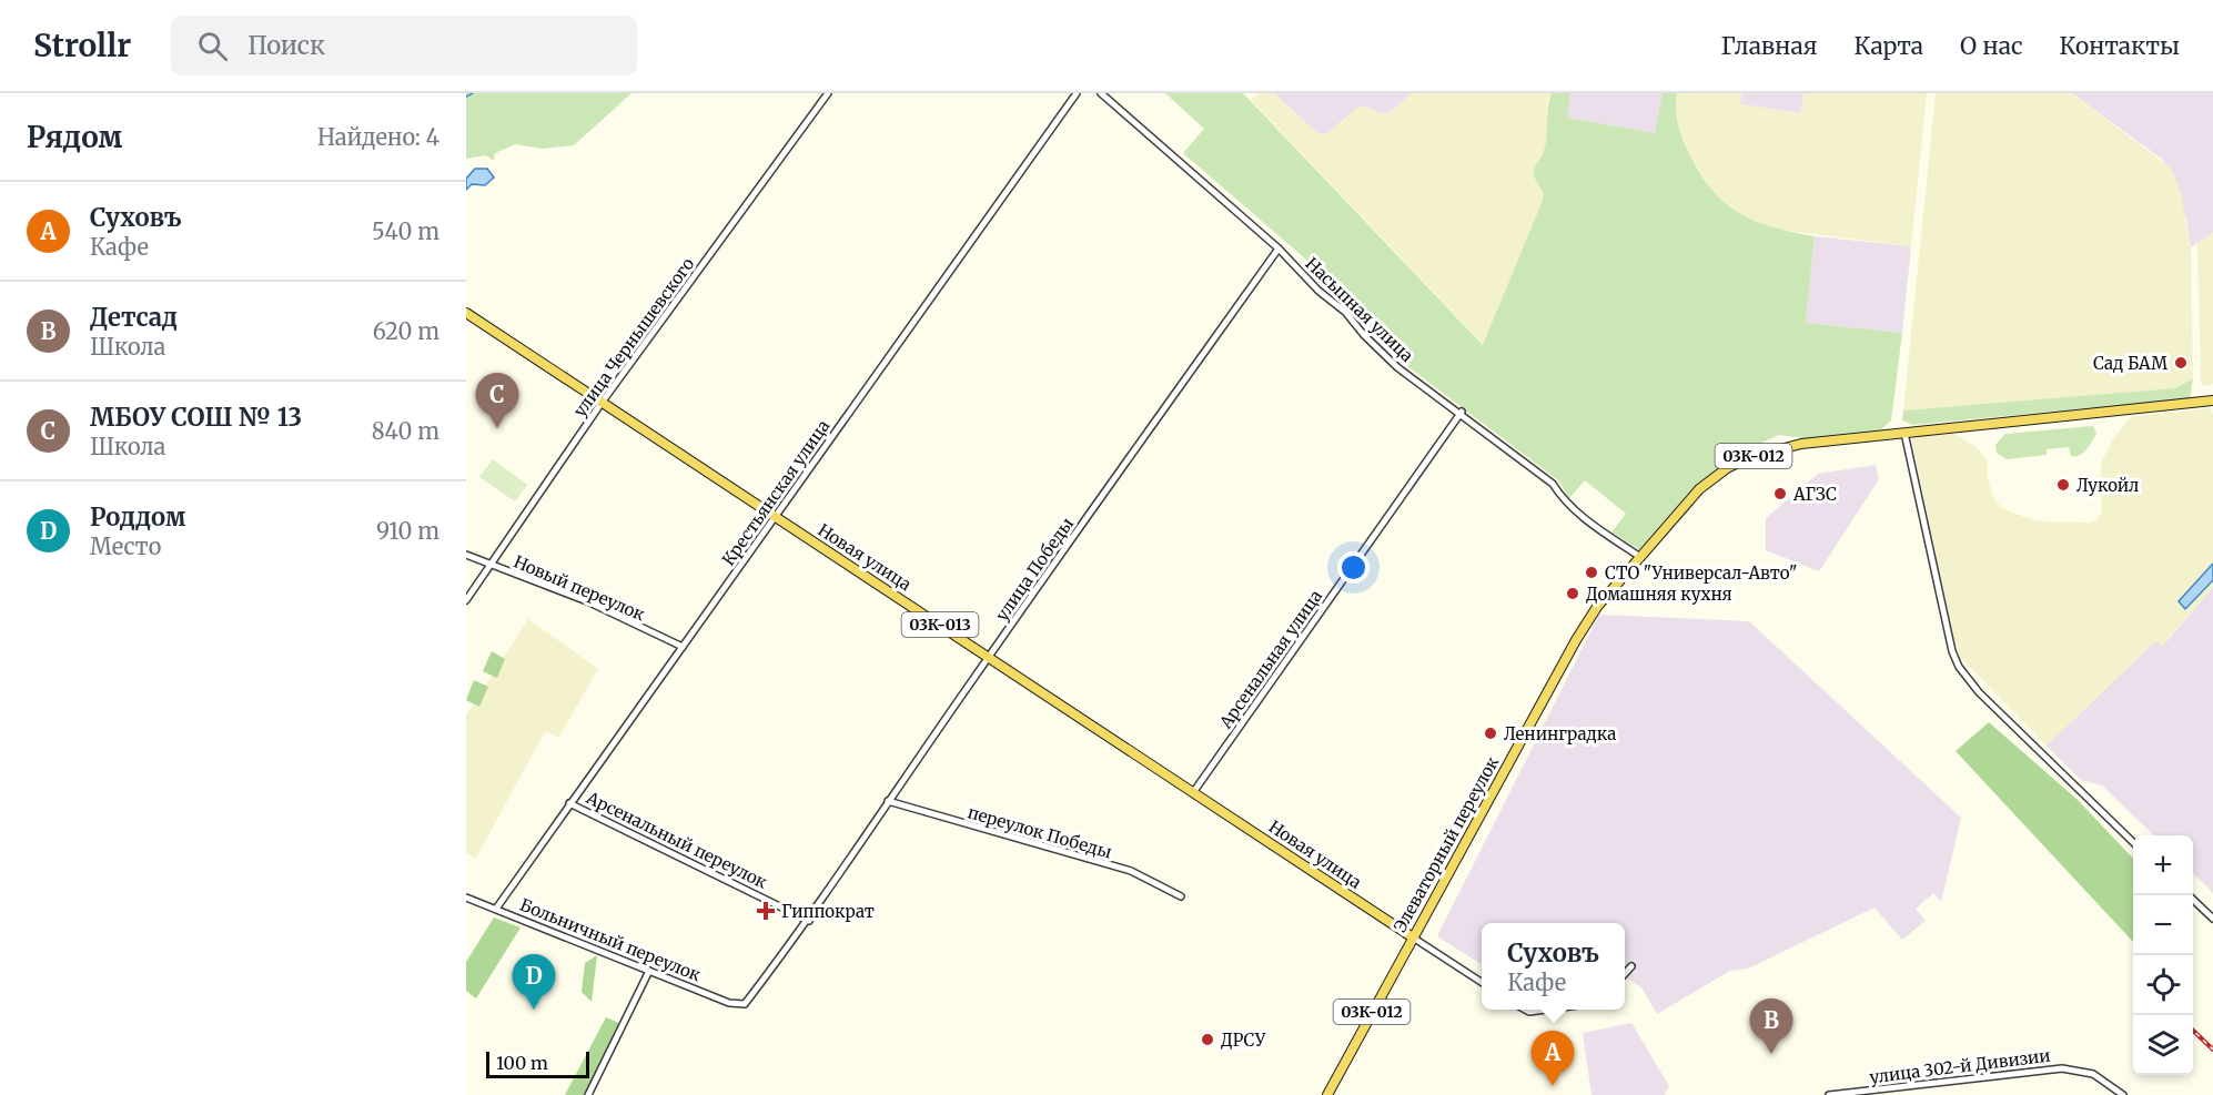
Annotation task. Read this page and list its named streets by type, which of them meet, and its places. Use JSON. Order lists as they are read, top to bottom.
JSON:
{
  "streets": {
    "main road": [
      "03К-012",
      "Новая улица",
      "03К-013",
      "Элеваторный переулок"
    ],
    "street": [
      "Насыпная улица",
      "улица Чернышевского",
      "Крестьянская улица",
      "улица Победы",
      "Новый переулок",
      "Арсенальная улица",
      "переулок Победы",
      "Арсенальный переулок",
      "Больничный переулок",
      "улица 302-й Дивизии"
    ]
  },
  "crossings": [
    ["Насыпная улица", "03К-012"],
    ["Насыпная улица", "улица Победы"],
    ["Насыпная улица", "Арсенальная улица"],
    ["Насыпная улица", "Элеваторный переулок"],
    ["улица Чернышевского", "Новая улица"],
    ["улица Чернышевского", "Новый переулок"],
    ["03К-012", "Элеваторный переулок"],
    ["Крестьянская улица", "Новая улица"],
    ["Крестьянская улица", "Новый переулок"],
    ["Крестьянская улица", "Арсенальный переулок"],
    ["Крестьянская улица", "Больничный переулок"],
    ["Новая улица", "улица Победы"],
    ["Новая улица", "Арсенальная улица"],
    ["Новая улица", "Элеваторный переулок"],
    ["улица Победы", "переулок Победы"],
    ["улица Победы", "Арсенальный переулок"],
    ["улица Победы", "Больничный переулок"]
  ],
  "places": {
    "other": [
      "Сад БАМ",
      "Лукойл",
      "АГЗС",
      "СТО \"Универсал-Авто\"",
      "Домашняя кухня",
      "Ленинградка",
      "ДРСУ"
    ],
    "health": ["Гиппократ"]
  },
  "scale_bar": "100 m",
  "page": {
    "header": "Strollr",
    "search": "Поиск",
    "nav": [
      "Главная",
      "Карта",
      "О нас",
      "Контакты"
    ],
    "heading": ["Рядом", "Найдено: 4"],
    "list": [
      {
        "mark": "A",
        "name": "Суховъ",
        "note": "Кафе",
        "value": "540 m"
      },
      {
        "mark": "B",
        "name": "Детсад",
        "note": "Школа",
        "value": "620 m"
      },
      {
        "mark": "C",
        "name": "МБОУ СОШ № 13",
        "note": "Школа",
        "value": "840 m"
      },
      {
        "mark": "D",
        "name": "Роддом",
        "note": "Место",
        "value": "910 m"
      }
    ],
    "pins": [
      "C",
      "D",
      "B",
      "A"
    ],
    "map_buttons": ["+", "−"],
    "popup": ["Суховъ", "Кафе"],
    "scale": "100 m"
  }
}
